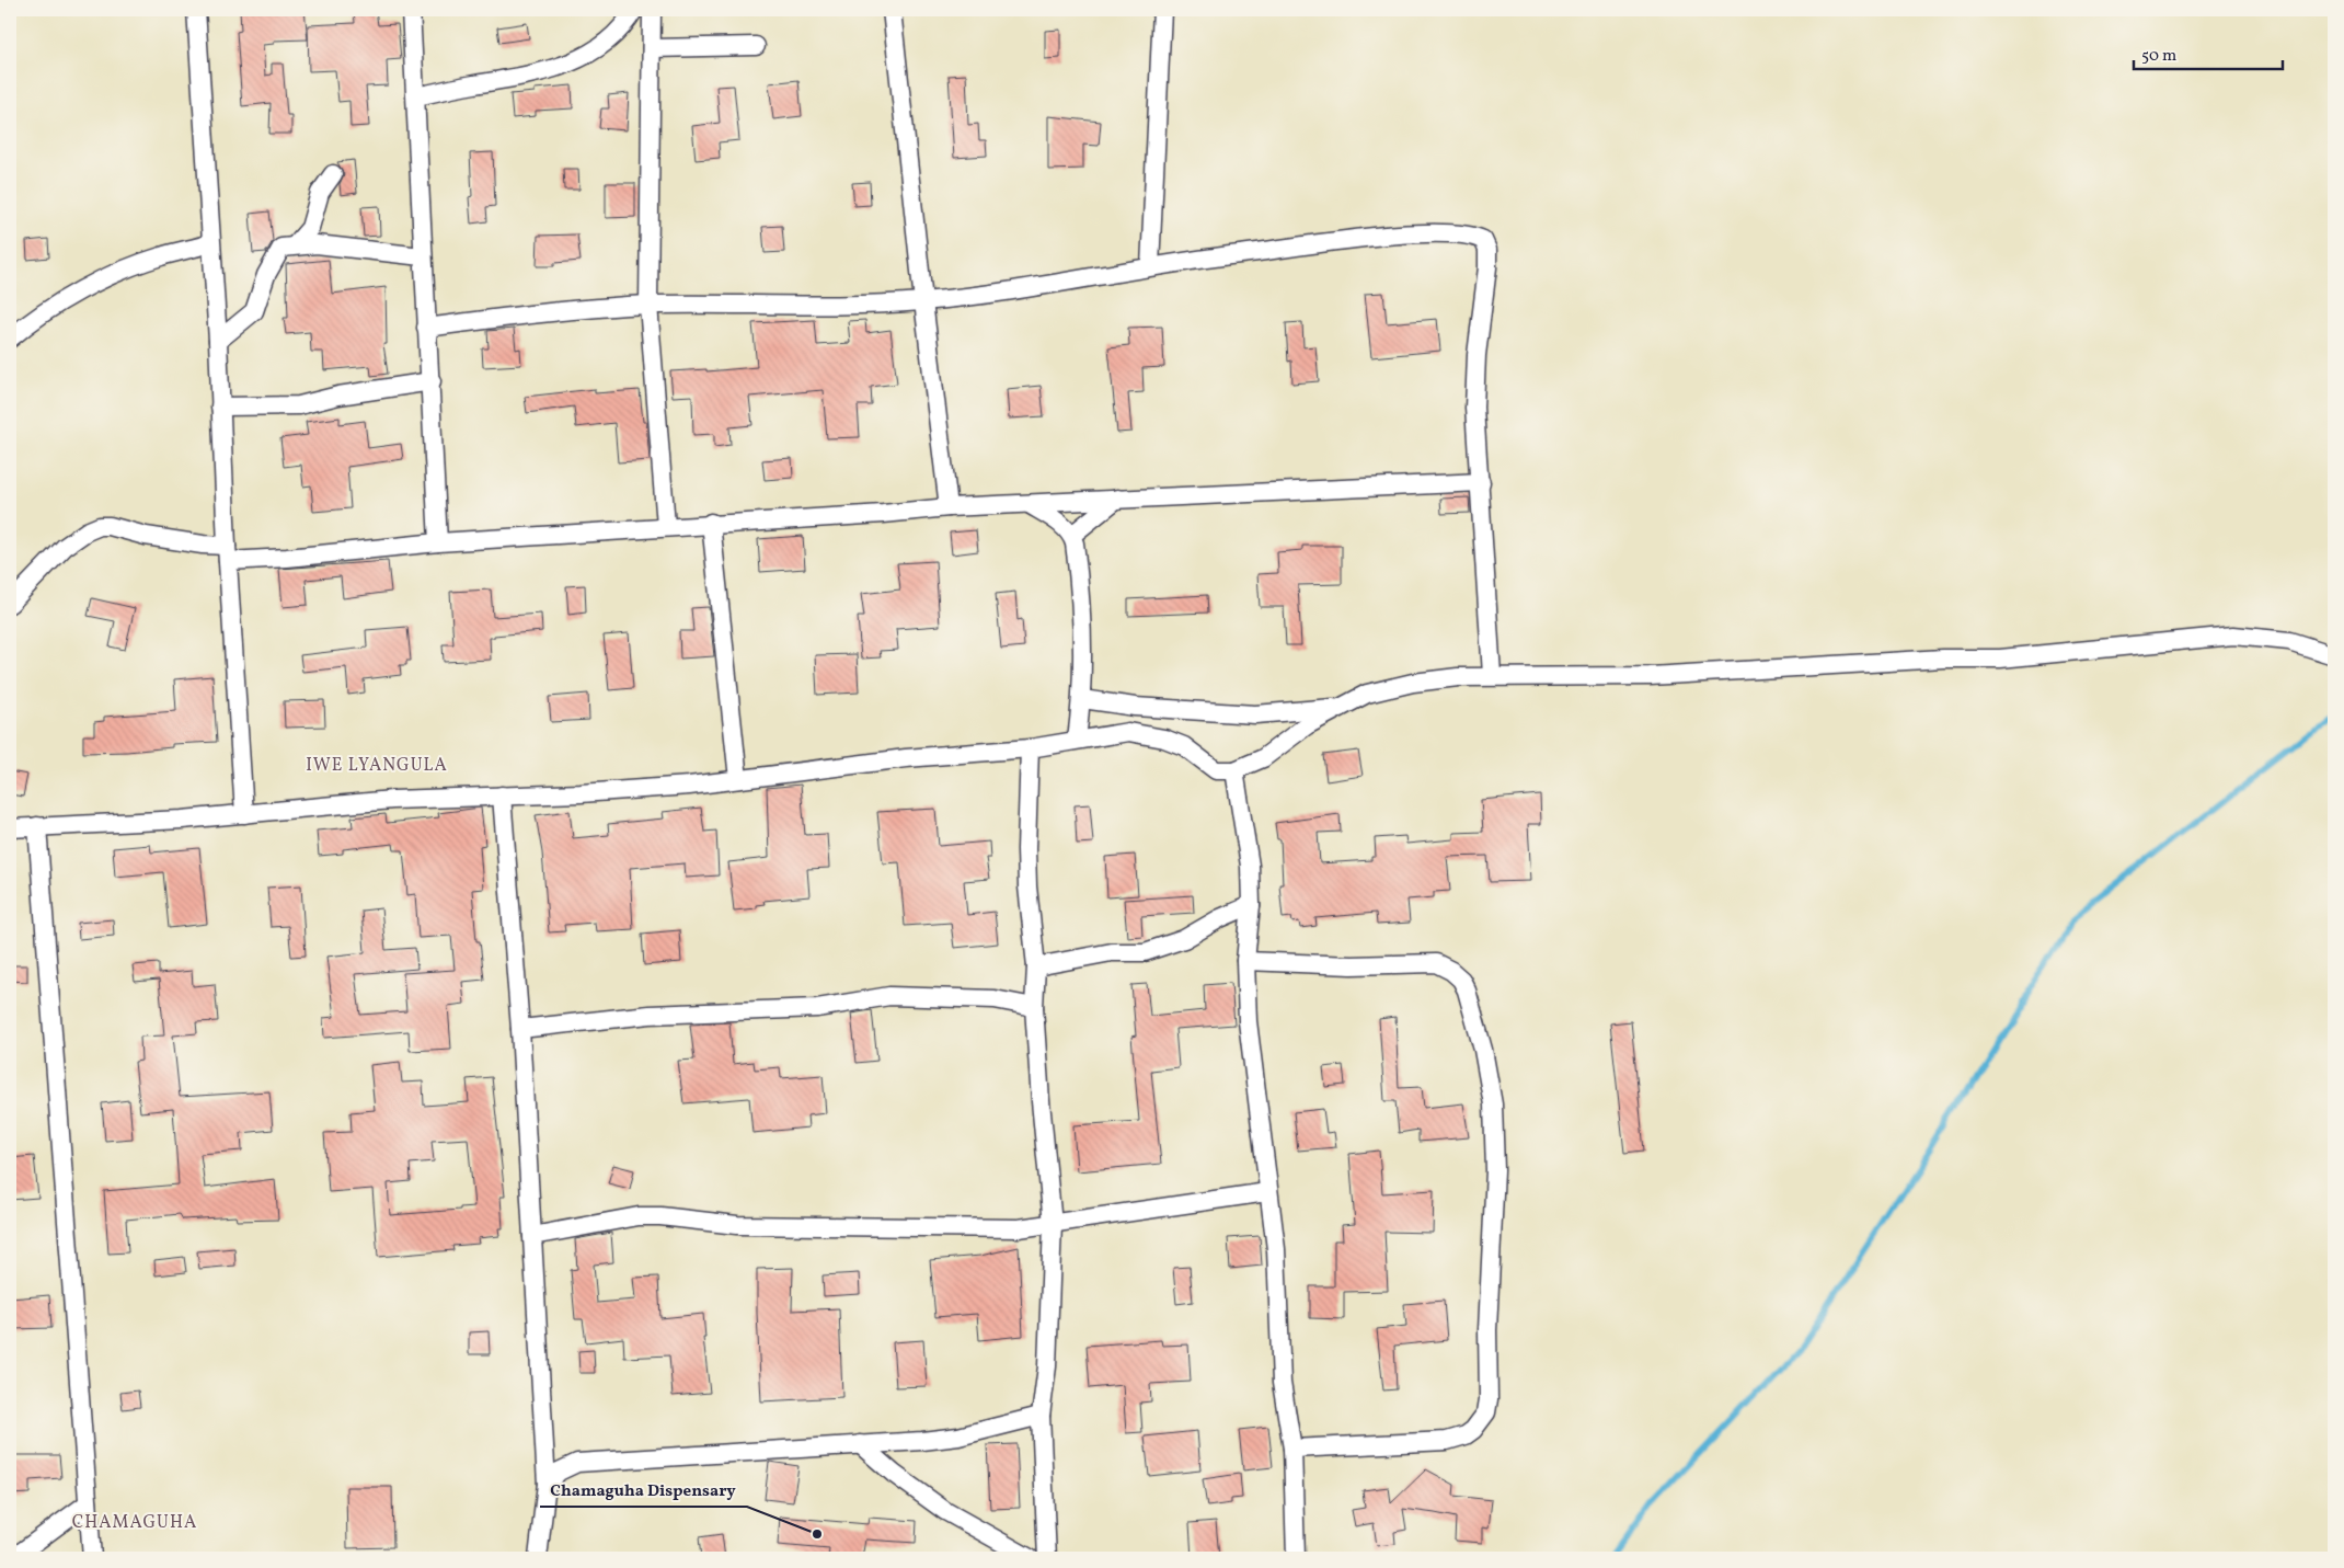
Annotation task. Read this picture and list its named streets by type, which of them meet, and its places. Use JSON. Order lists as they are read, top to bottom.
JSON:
{
  "districts": ["IWE LYANGULA", "CHAMAGUHA"],
  "places": ["Chamaguha Dispensary"],
  "scale_bar": "50 m"
}
